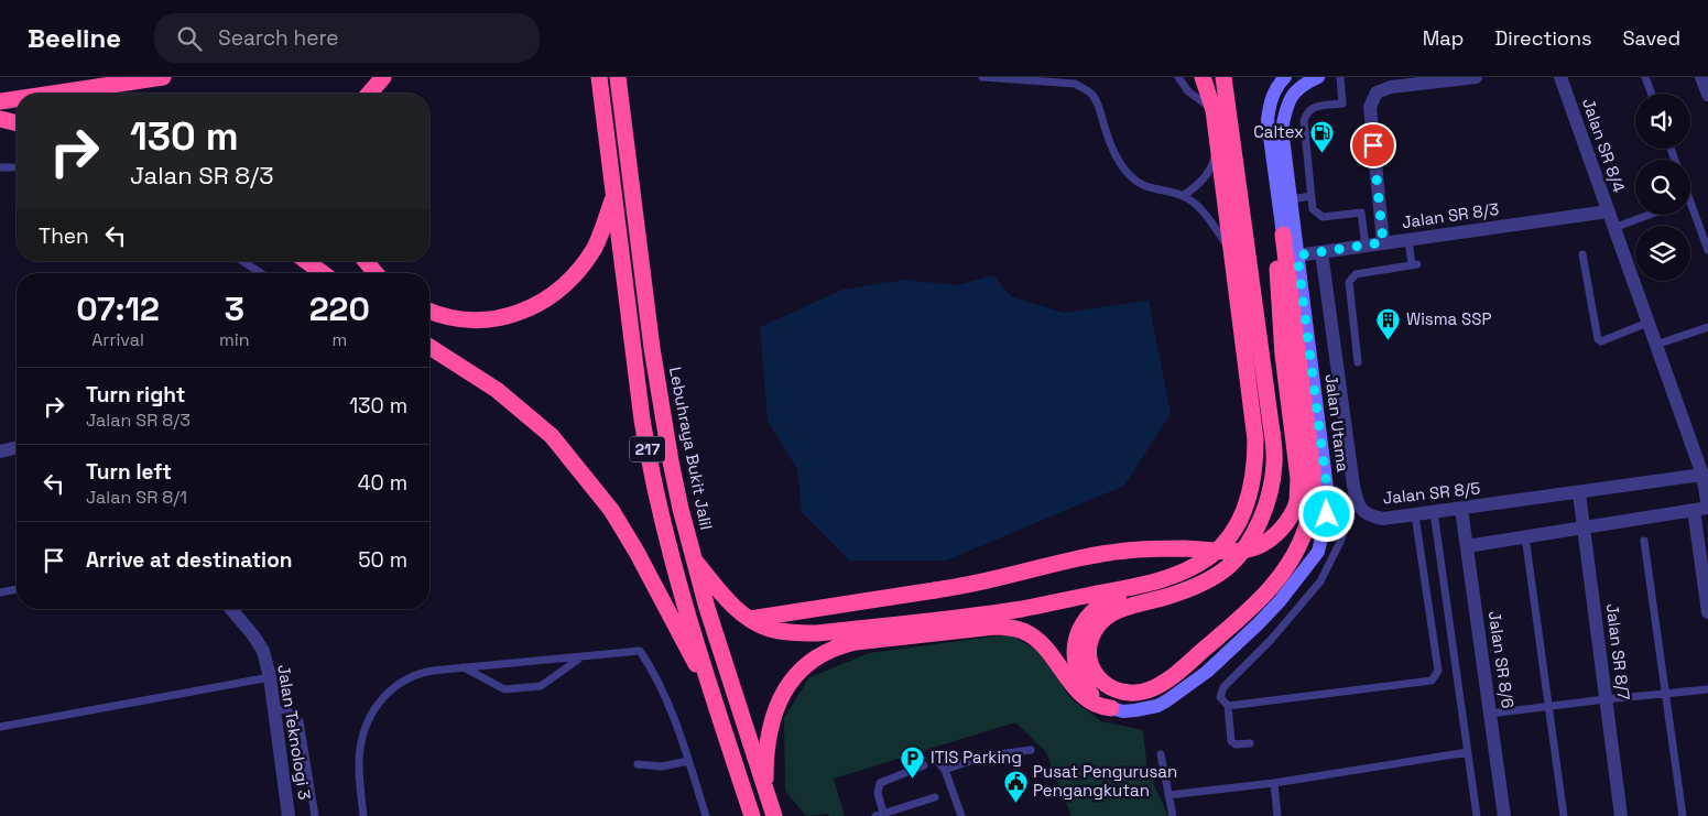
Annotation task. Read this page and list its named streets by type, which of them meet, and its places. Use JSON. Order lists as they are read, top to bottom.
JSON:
{
  "streets": {
    "highway": ["Lebuhraya Bukit Jalil", "217"],
    "street": [
      "Jalan SR 8/4",
      "Jalan SR 8/3",
      "Jalan Utama",
      "Jalan SR 8/5",
      "Jalan SR 8/7",
      "Jalan SR 8/6",
      "Jalan Teknologi 3"
    ]
  },
  "crossings": [
    ["Jalan SR 8/4", "Jalan SR 8/3"],
    ["Jalan SR 8/4", "Jalan SR 8/5"],
    ["Jalan SR 8/3", "Jalan Utama"],
    ["Jalan SR 8/5", "Jalan SR 8/7"],
    ["Jalan SR 8/5", "Jalan SR 8/6"]
  ],
  "places": {
    "fuel station": ["Caltex"],
    "building": ["Wisma SSP"],
    "parking": ["ITIS Parking"],
    "public building": ["Pusat Pengurusan Pengangkutan"]
  },
  "page": {
    "header": "Beeline",
    "search": "Search here",
    "nav": ["Map", "Directions", "Saved"],
    "turn": ["130 m", "Jalan SR 8/3"],
    "then": "Then",
    "eta": [
      "07:12",
      "Arrival",
      "3",
      "min",
      "220",
      "m"
    ],
    "list": [
      {
        "name": "Turn right",
        "note": "Jalan SR 8/3",
        "value": "130 m"
      },
      {
        "name": "Turn left",
        "note": "Jalan SR 8/1",
        "value": "40 m"
      },
      {
        "name": "Arrive at destination",
        "value": "50 m"
      }
    ]
  }
}
